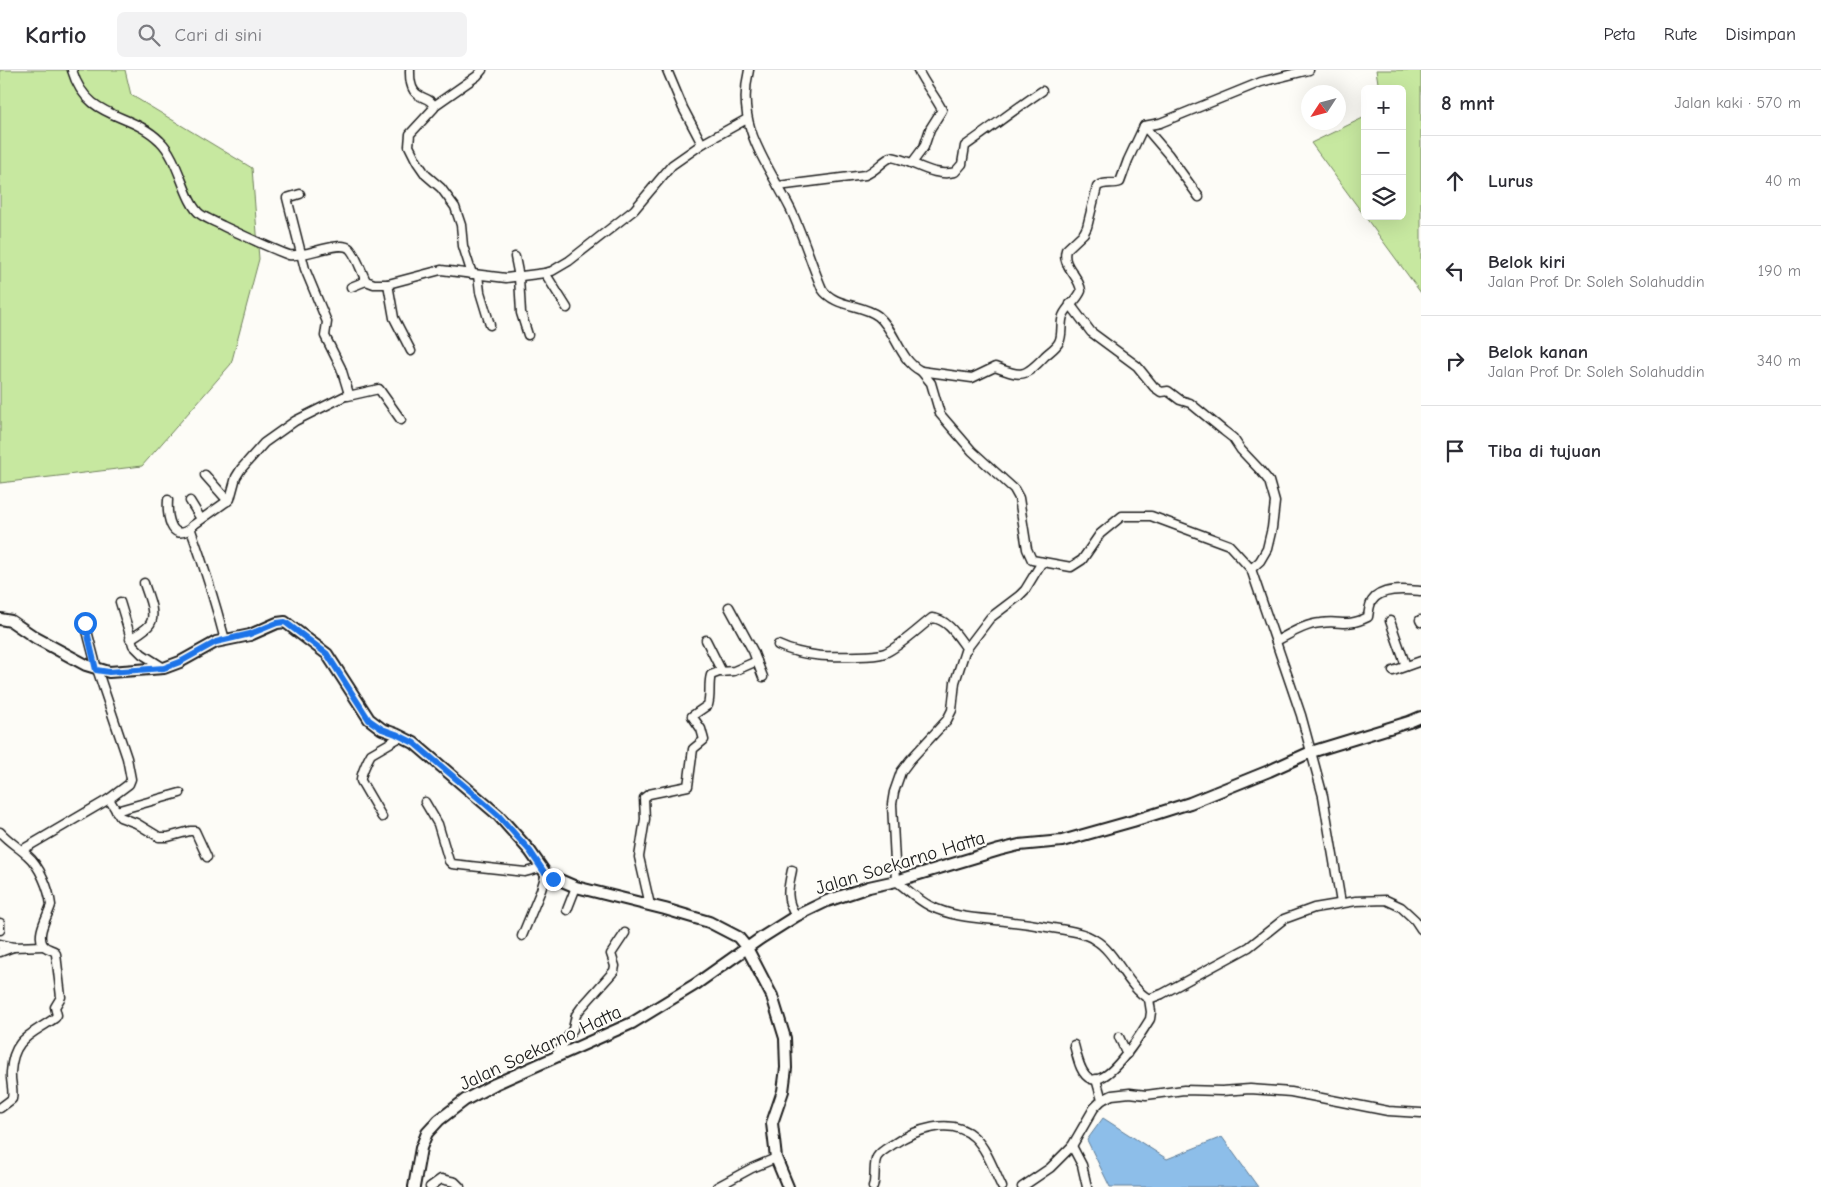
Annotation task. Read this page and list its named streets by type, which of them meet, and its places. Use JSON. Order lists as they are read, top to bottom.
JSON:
{
  "streets": {
    "street": ["Jalan Soekarno Hatta"]
  },
  "north": "bottom left",
  "page": {
    "header": "Kartio",
    "search": "Cari di sini",
    "nav": ["Peta", "Rute", "Disimpan"],
    "heading": ["8 mnt", "Jalan kaki · 570 m"],
    "map_buttons": ["+", "−"],
    "list": [
      ["Lurus", "40 m"],
      ["Belok kiri", "Jalan Prof. Dr. Soleh Solahuddin", "190 m"],
      ["Belok kanan", "Jalan Prof. Dr. Soleh Solahuddin", "340 m"],
      "Tiba di tujuan"
    ]
  }
}
